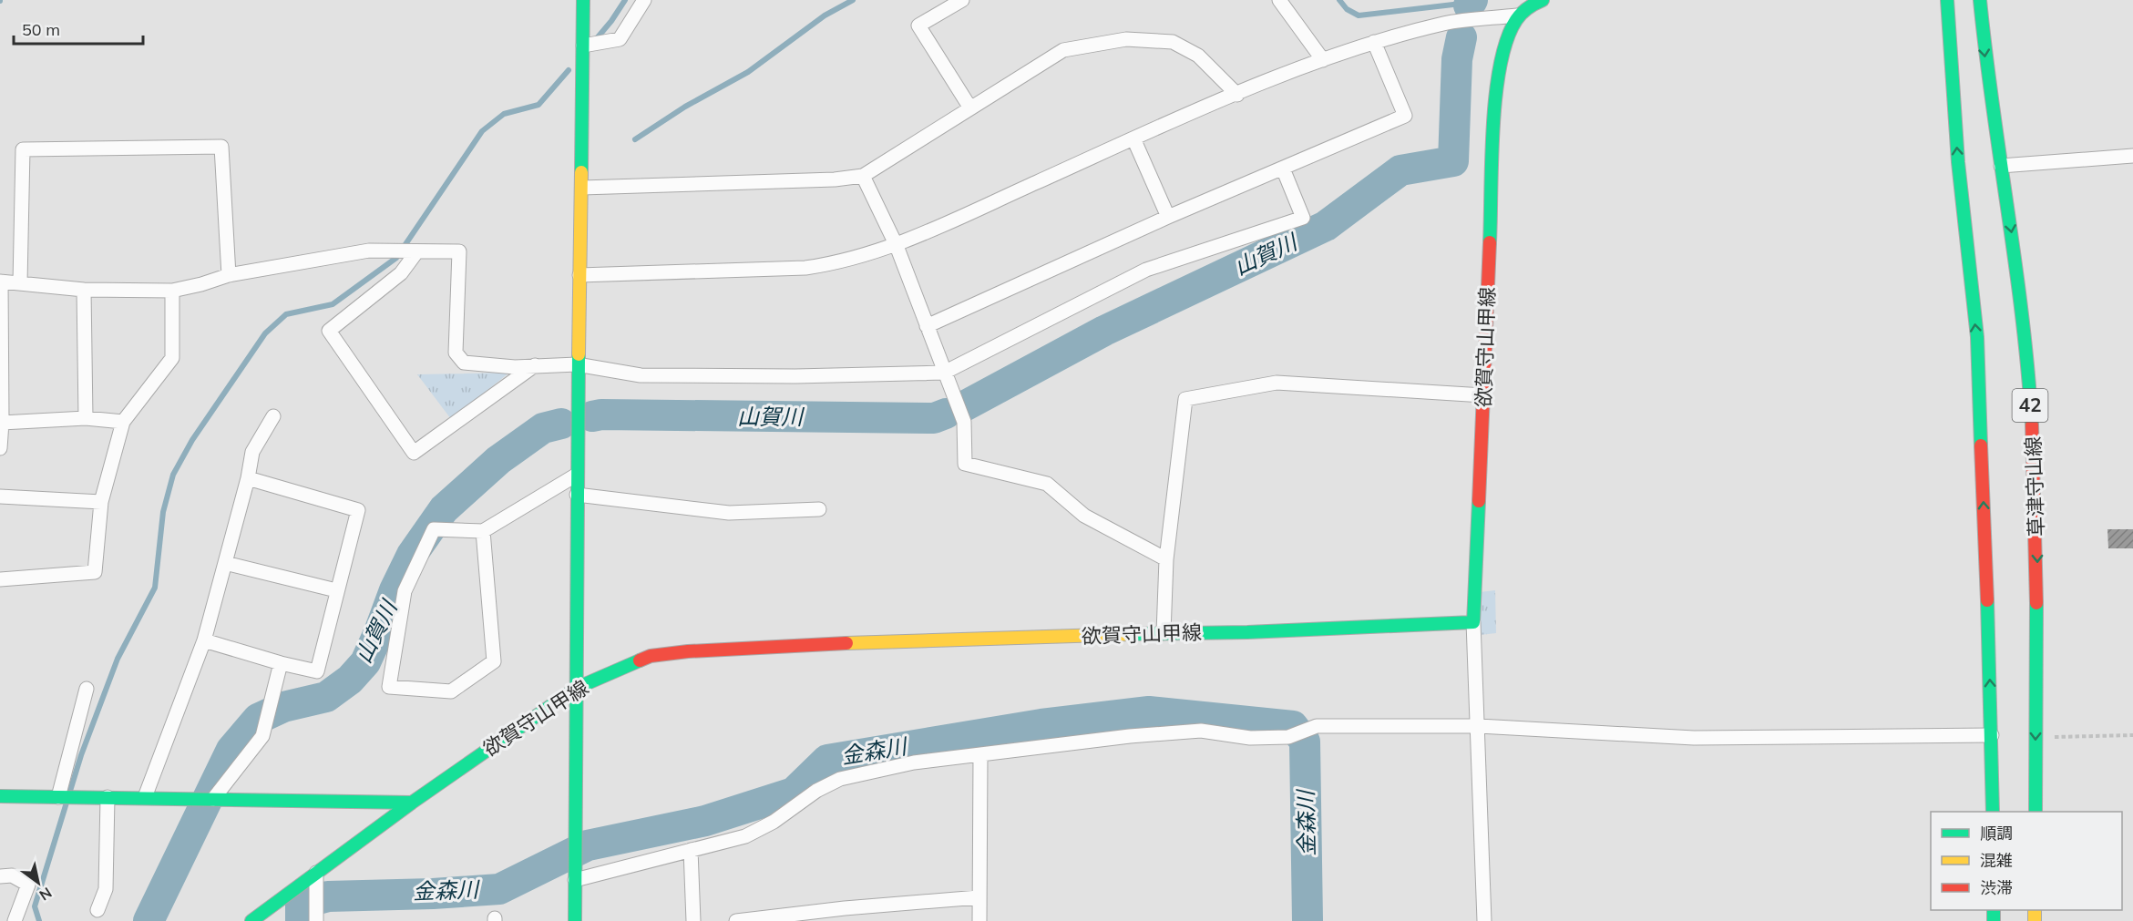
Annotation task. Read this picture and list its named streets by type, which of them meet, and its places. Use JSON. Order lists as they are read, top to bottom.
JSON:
{
  "streets": {
    "main road": ["欲賀守山甲線", "42", "草津守山線"]
  },
  "water": ["山賀川", "金森川"],
  "legend": ["順調", "混雑", "渋滞"],
  "scale_bar": "50 m",
  "north": "bottom right"
}
